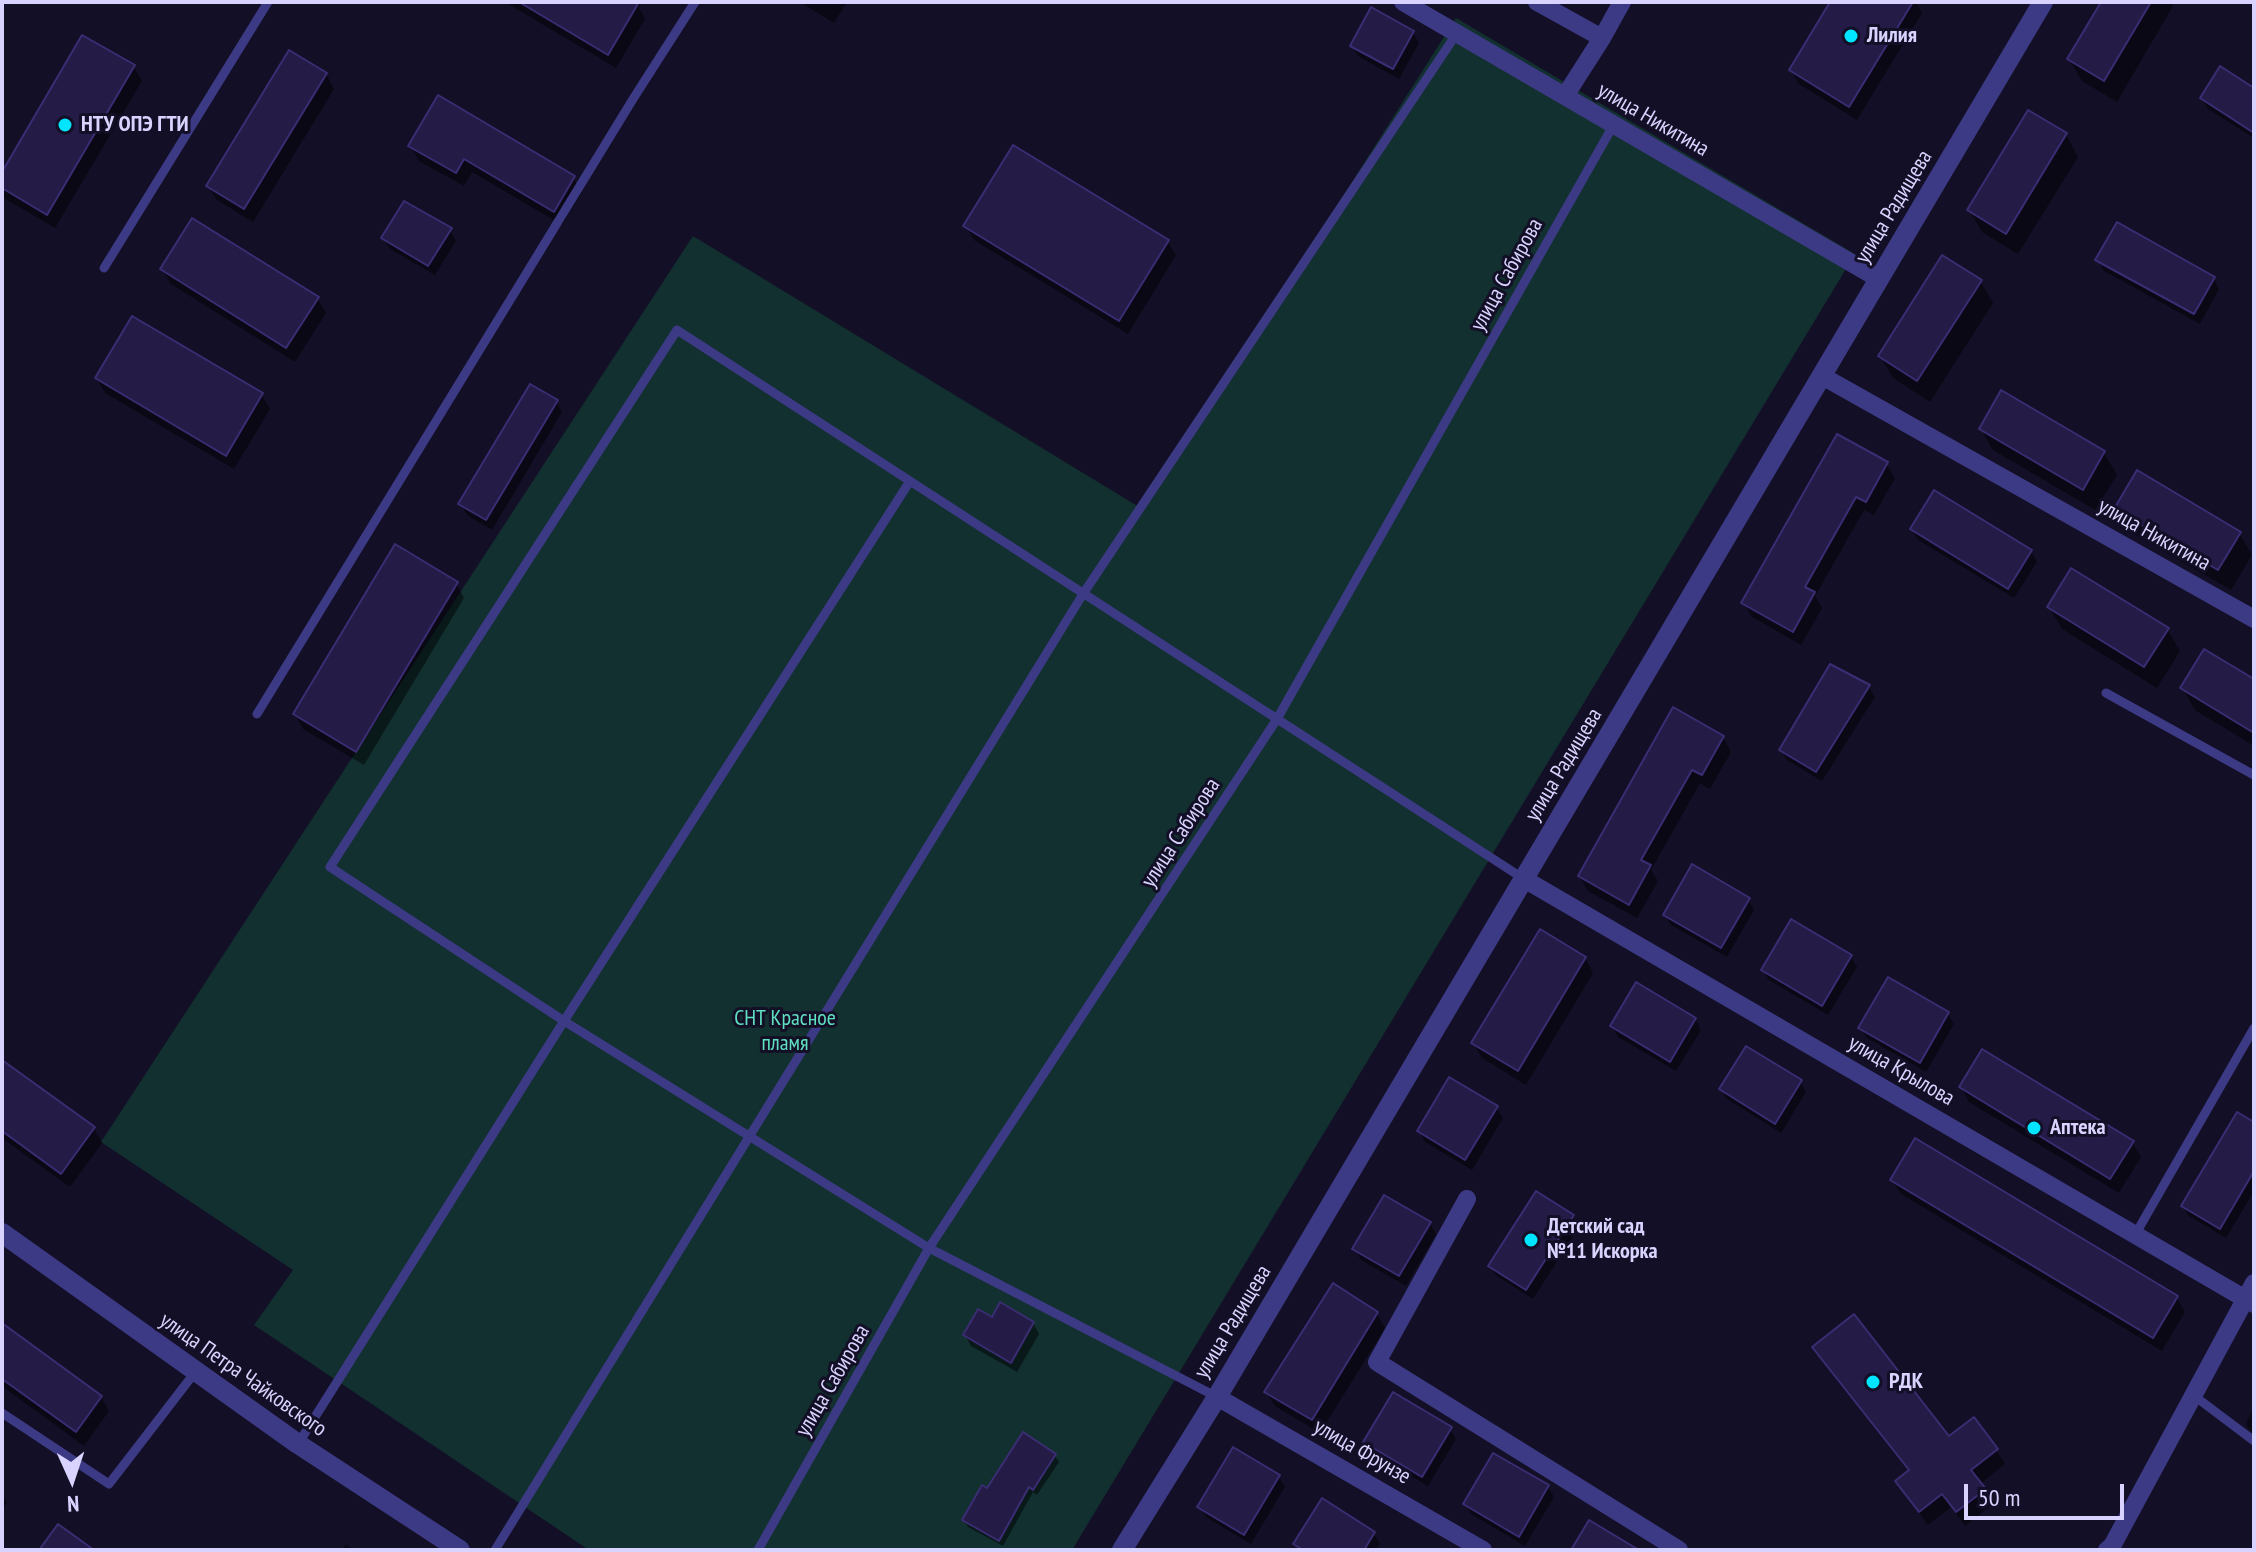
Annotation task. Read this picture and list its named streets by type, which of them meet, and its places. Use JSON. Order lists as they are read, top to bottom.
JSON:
{
  "streets": {
    "street": [
      "улица Никитина",
      "улица Радищева",
      "улица Крылова",
      "улица Петра Чайковского",
      "улица Фрунзе"
    ],
    "lane": ["улица Сабирова"]
  },
  "crossings": [
    ["улица Никитина", "улица Радищева"],
    ["улица Никитина", "улица Сабирова"],
    ["улица Радищева", "улица Крылова"],
    ["улица Радищева", "улица Фрунзе"]
  ],
  "parks": ["СНТ Красное пламя"],
  "places": [
    "Лилия",
    "НТУ ОПЭ ГТИ",
    "Аптека",
    "Детский сад №11 Искорка",
    "РДК"
  ],
  "scale_bar": "50 m",
  "north": "bottom"
}
